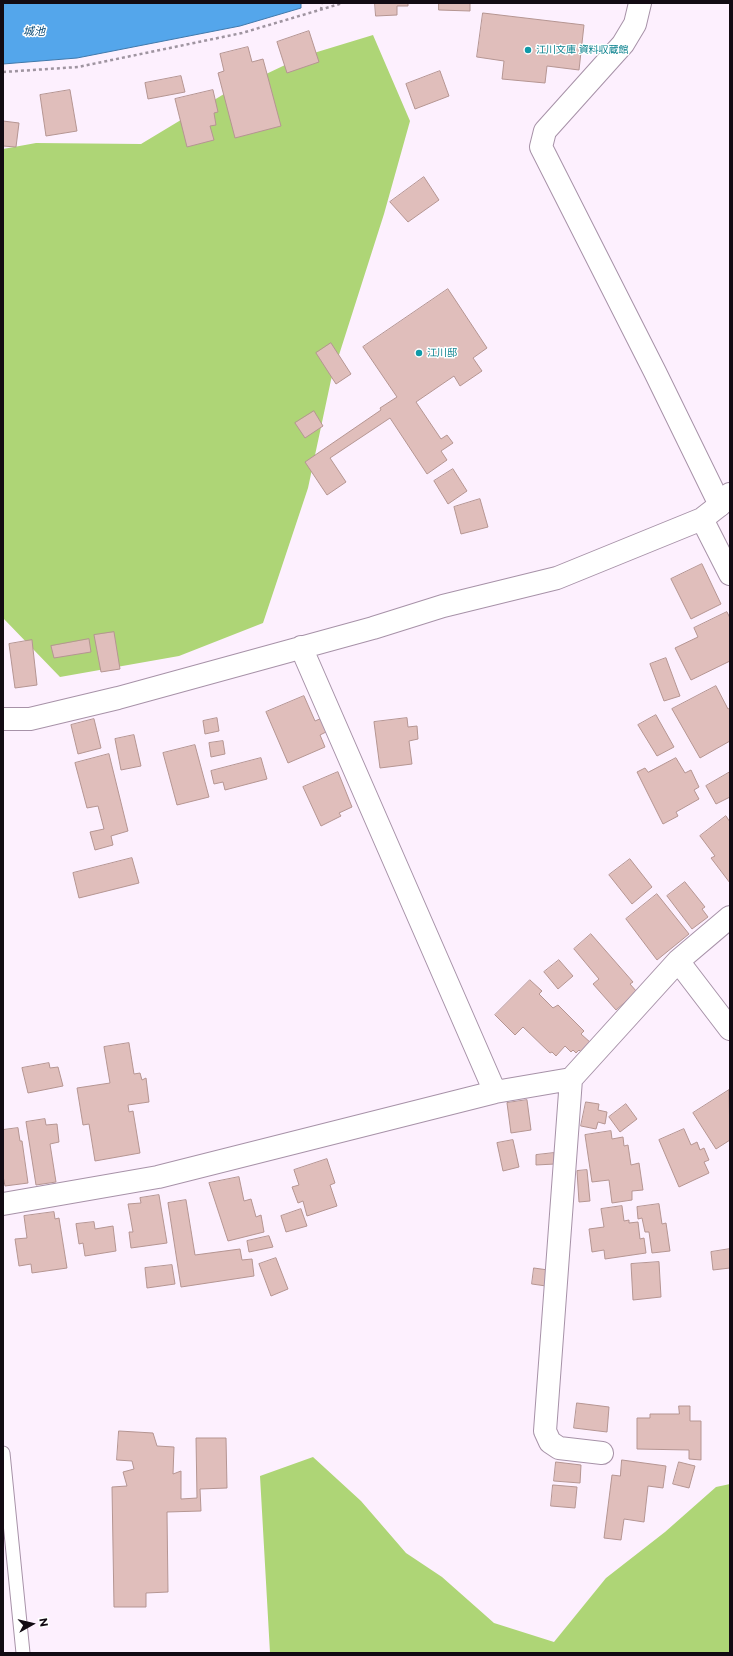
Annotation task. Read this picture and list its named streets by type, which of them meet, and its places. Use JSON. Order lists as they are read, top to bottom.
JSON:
{
  "water": ["城池"],
  "places": ["江川文庫 資料収蔵館", "江川邸"],
  "north": "right"
}
